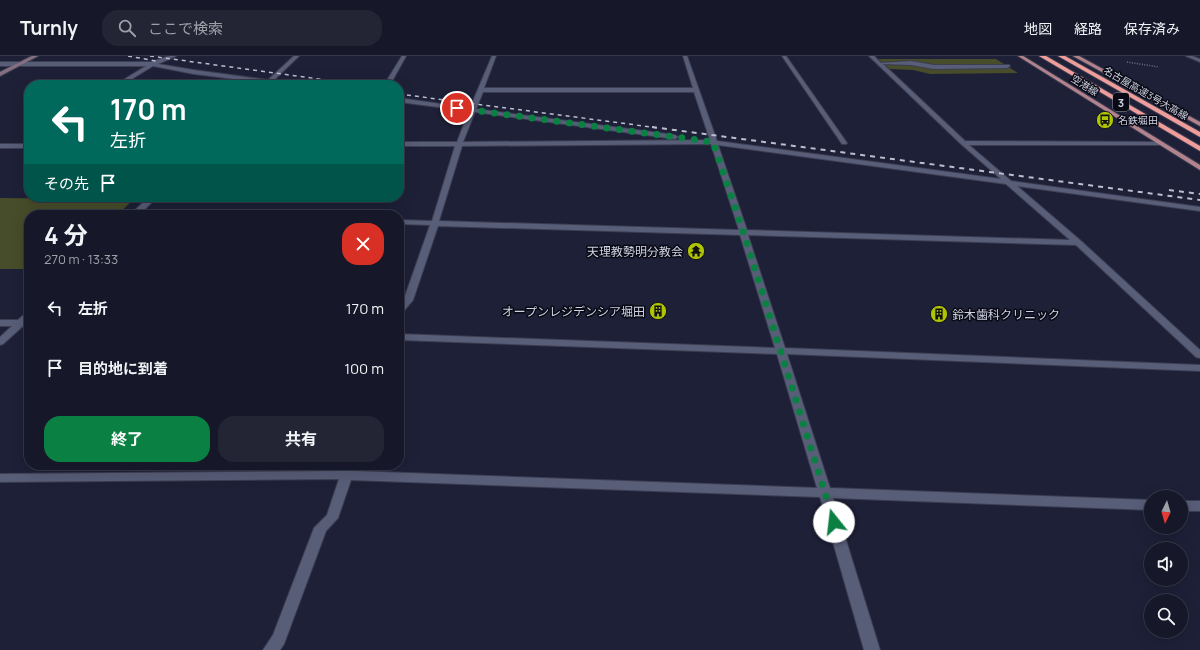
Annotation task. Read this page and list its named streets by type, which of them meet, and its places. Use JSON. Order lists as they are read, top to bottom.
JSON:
{
  "streets": {
    "highway": ["名古屋高速3号大高線", "3"],
    "main road": ["空港線"]
  },
  "places": {
    "bus stop": ["名鉄堀田"],
    "temple": ["天理教勢明分教会"],
    "building": ["オープンレジデンシア堀田", "鈴木歯科クリニック"]
  },
  "north": "bottom",
  "page": {
    "header": "Turnly",
    "search": "ここで検索",
    "nav": ["地図", "経路", "保存済み"],
    "turn": ["170 m", "左折"],
    "then": "その先",
    "heading": ["4 分", "270 m · 13:33"],
    "list": [
      {
        "name": "左折",
        "value": "170 m"
      },
      {
        "name": "目的地に到着",
        "value": "100 m"
      }
    ],
    "buttons": ["終了", "共有"]
  }
}
